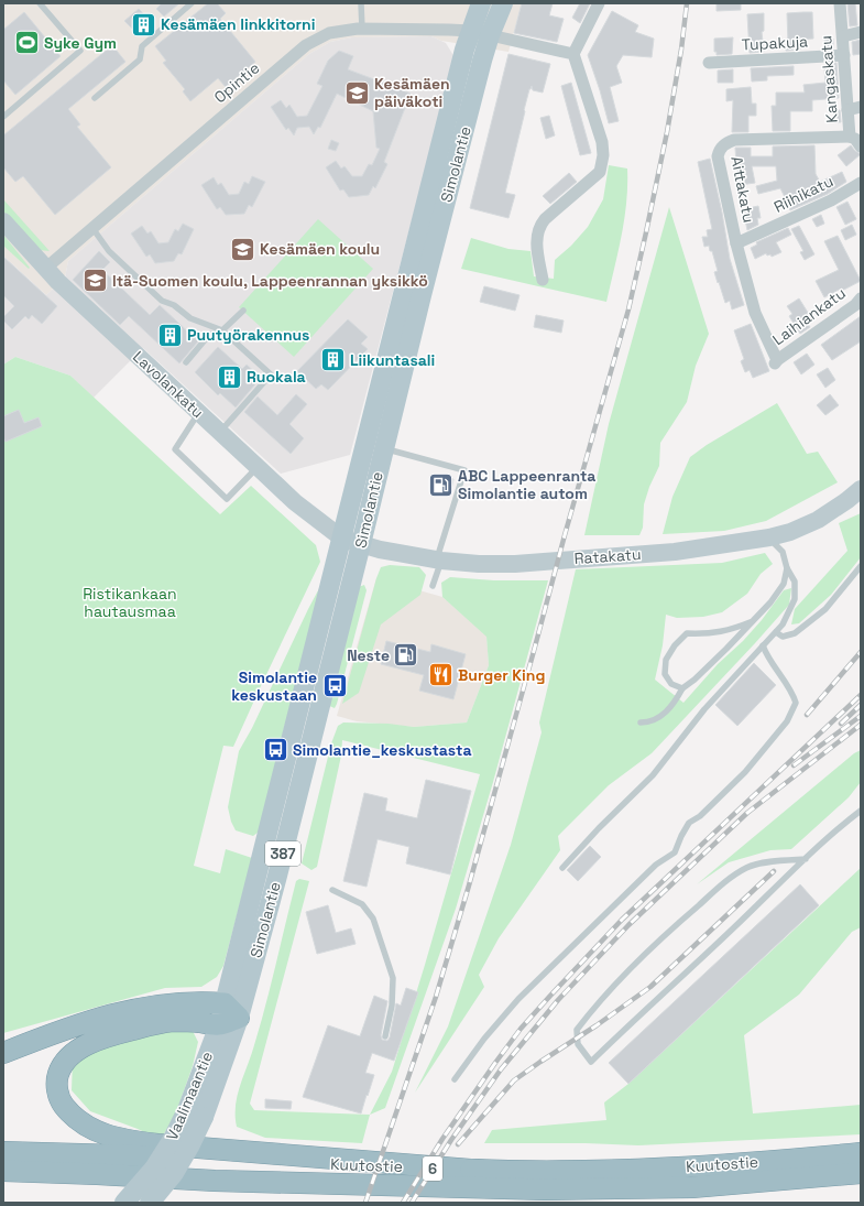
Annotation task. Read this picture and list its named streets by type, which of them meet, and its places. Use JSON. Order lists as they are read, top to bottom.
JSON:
{
  "streets": {
    "highway": ["Kuutostie", "6"],
    "main road": [
      "Simolantie",
      "Lavolankatu",
      "Ratakatu",
      "387",
      "Vaalimaantie"
    ],
    "street": [
      "Tupakuja",
      "Kangaskatu",
      "Opintie",
      "Aittakatu",
      "Riihikatu",
      "Laihiankatu"
    ]
  },
  "crossings": [
    ["Tupakuja", "Kangaskatu"],
    ["Kangaskatu", "Aittakatu"],
    ["Opintie", "Simolantie"],
    ["Opintie", "Lavolankatu"],
    ["Simolantie", "Lavolankatu"],
    ["Simolantie", "Ratakatu"],
    ["Simolantie", "Vaalimaantie"],
    ["Aittakatu", "Riihikatu"],
    ["Aittakatu", "Laihiankatu"],
    ["Lavolankatu", "Ratakatu"]
  ],
  "parks": ["Ristikankaan hautausmaa"],
  "places": {
    "building": [
      "Kesämäen linkkitorni",
      "Puutyörakennus",
      "Liikuntasali",
      "Ruokala"
    ],
    "sports": ["Syke Gym"],
    "school or university": ["Kesämäen päiväkoti", "Kesämäen koulu", "Itä-Suomen koulu, Lappeenrannan yksikkö"],
    "fuel station": ["ABC Lappeenranta Simolantie autom", "Neste"],
    "restaurant": ["Burger King"],
    "bus stop": ["Simolantie keskustaan", "Simolantie_keskustasta"]
  }
}
